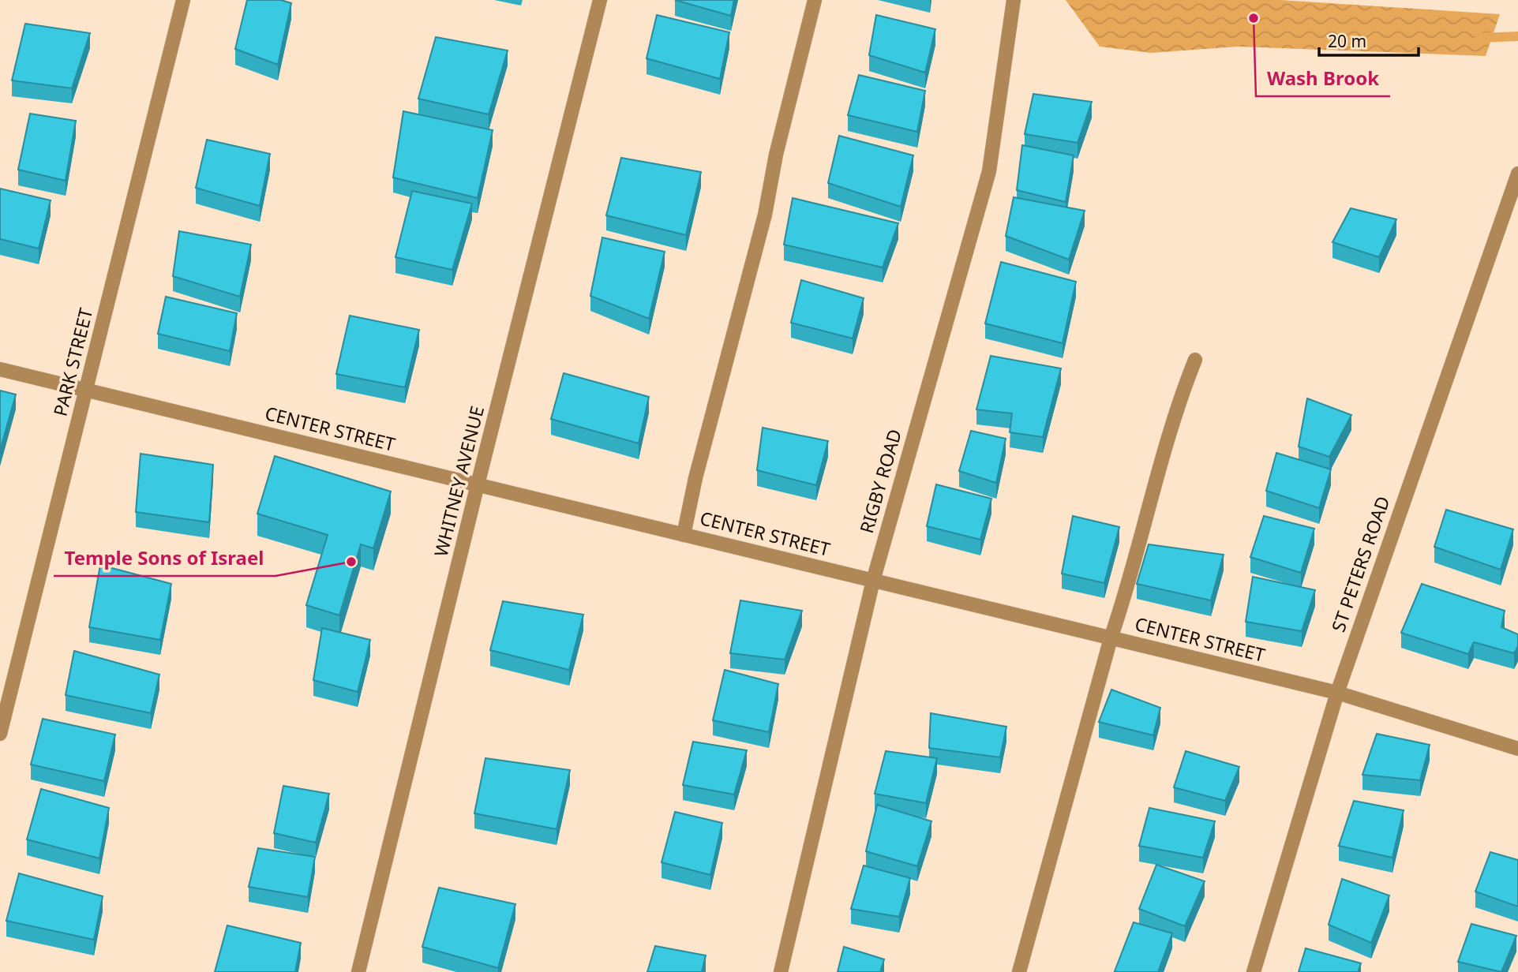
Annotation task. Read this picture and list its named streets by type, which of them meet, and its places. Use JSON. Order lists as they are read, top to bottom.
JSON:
{
  "streets": {
    "street": [
      "PARK STREET",
      "CENTER STREET",
      "WHITNEY AVENUE",
      "RIGBY ROAD",
      "ST PETERS ROAD"
    ]
  },
  "crossings": [
    ["PARK STREET", "CENTER STREET"],
    ["CENTER STREET", "WHITNEY AVENUE"],
    ["CENTER STREET", "RIGBY ROAD"],
    ["CENTER STREET", "ST PETERS ROAD"]
  ],
  "places": ["Wash Brook", "Temple Sons of Israel"],
  "scale_bar": "20 m"
}
